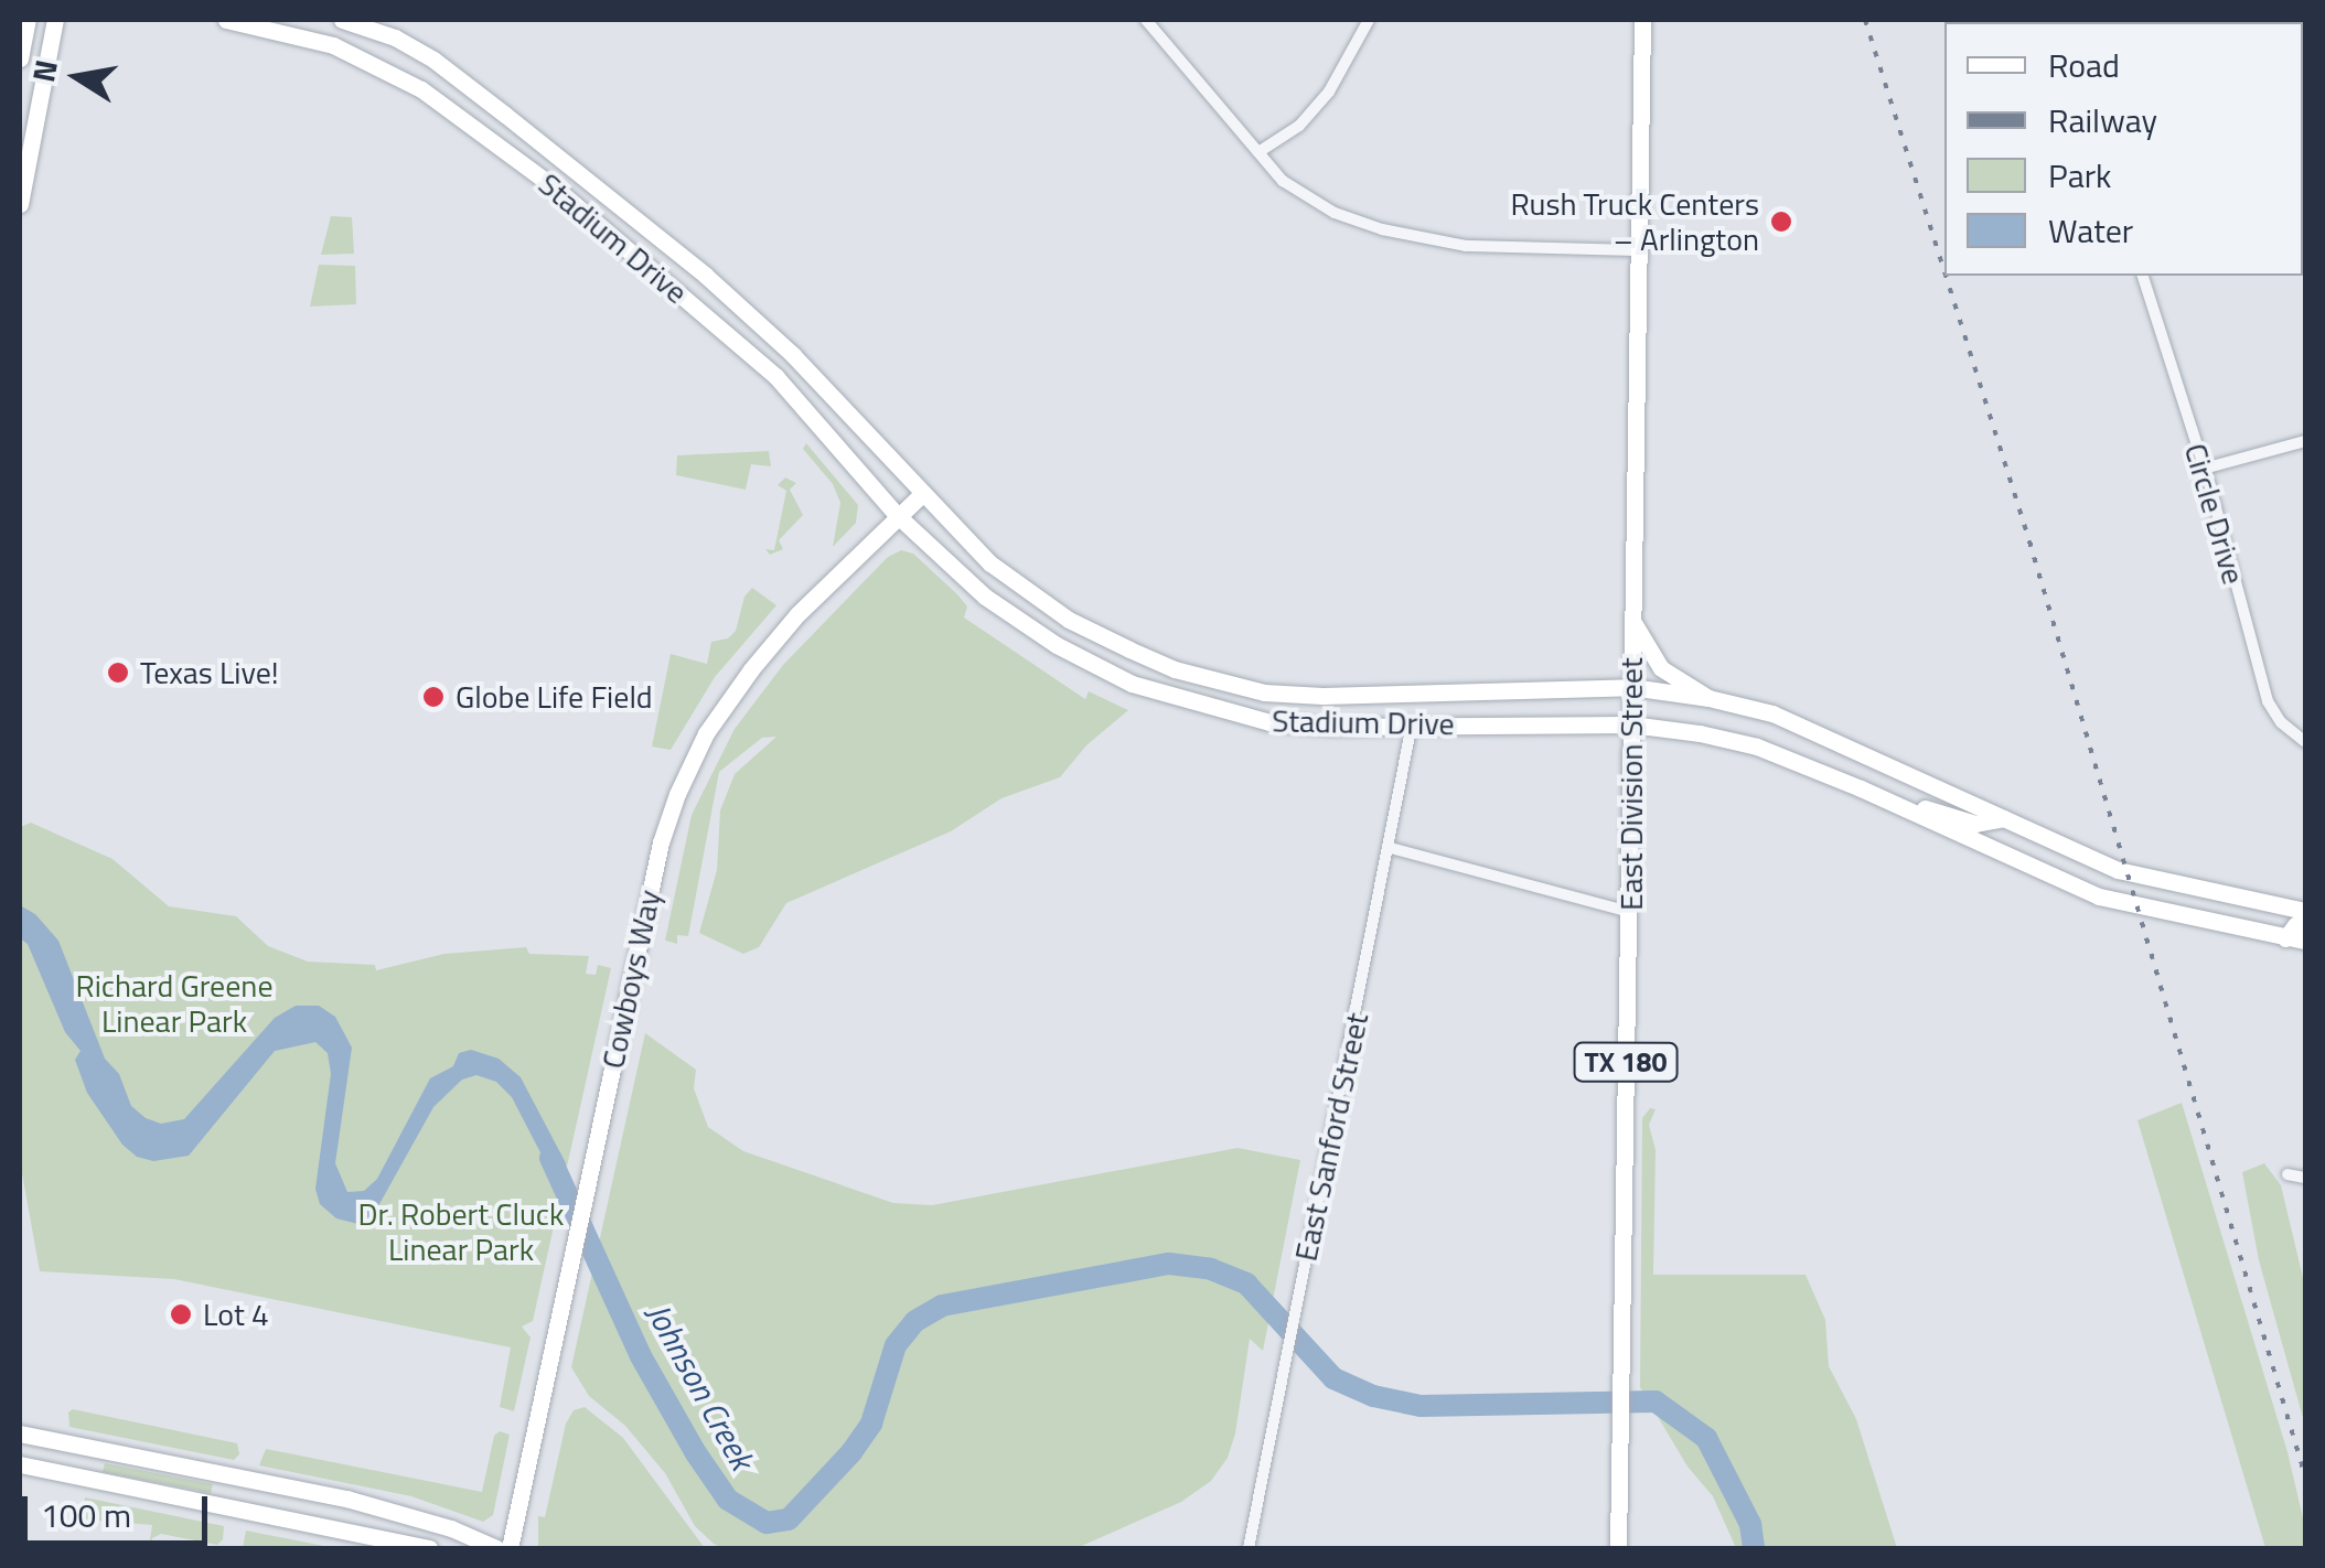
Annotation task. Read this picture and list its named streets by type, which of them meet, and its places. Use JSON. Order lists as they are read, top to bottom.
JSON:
{
  "streets": {
    "main road": [
      "Stadium Drive",
      "East Division Street",
      "Cowboys Way",
      "TX 180"
    ],
    "street": ["Circle Drive", "East Sanford Street"]
  },
  "crossings": [
    ["Stadium Drive", "East Division Street"],
    ["Stadium Drive", "Cowboys Way"],
    ["Stadium Drive", "East Sanford Street"]
  ],
  "water": ["Johnson Creek"],
  "parks": ["Richard Greene Linear Park", "Dr. Robert Cluck Linear Park"],
  "places": [
    "Rush Truck Centers – Arlington",
    "Texas Live!",
    "Globe Life Field",
    "Lot 4"
  ],
  "legend": [
    "Road",
    "Railway",
    "Park",
    "Water"
  ],
  "scale_bar": "100 m",
  "north": "left"
}
